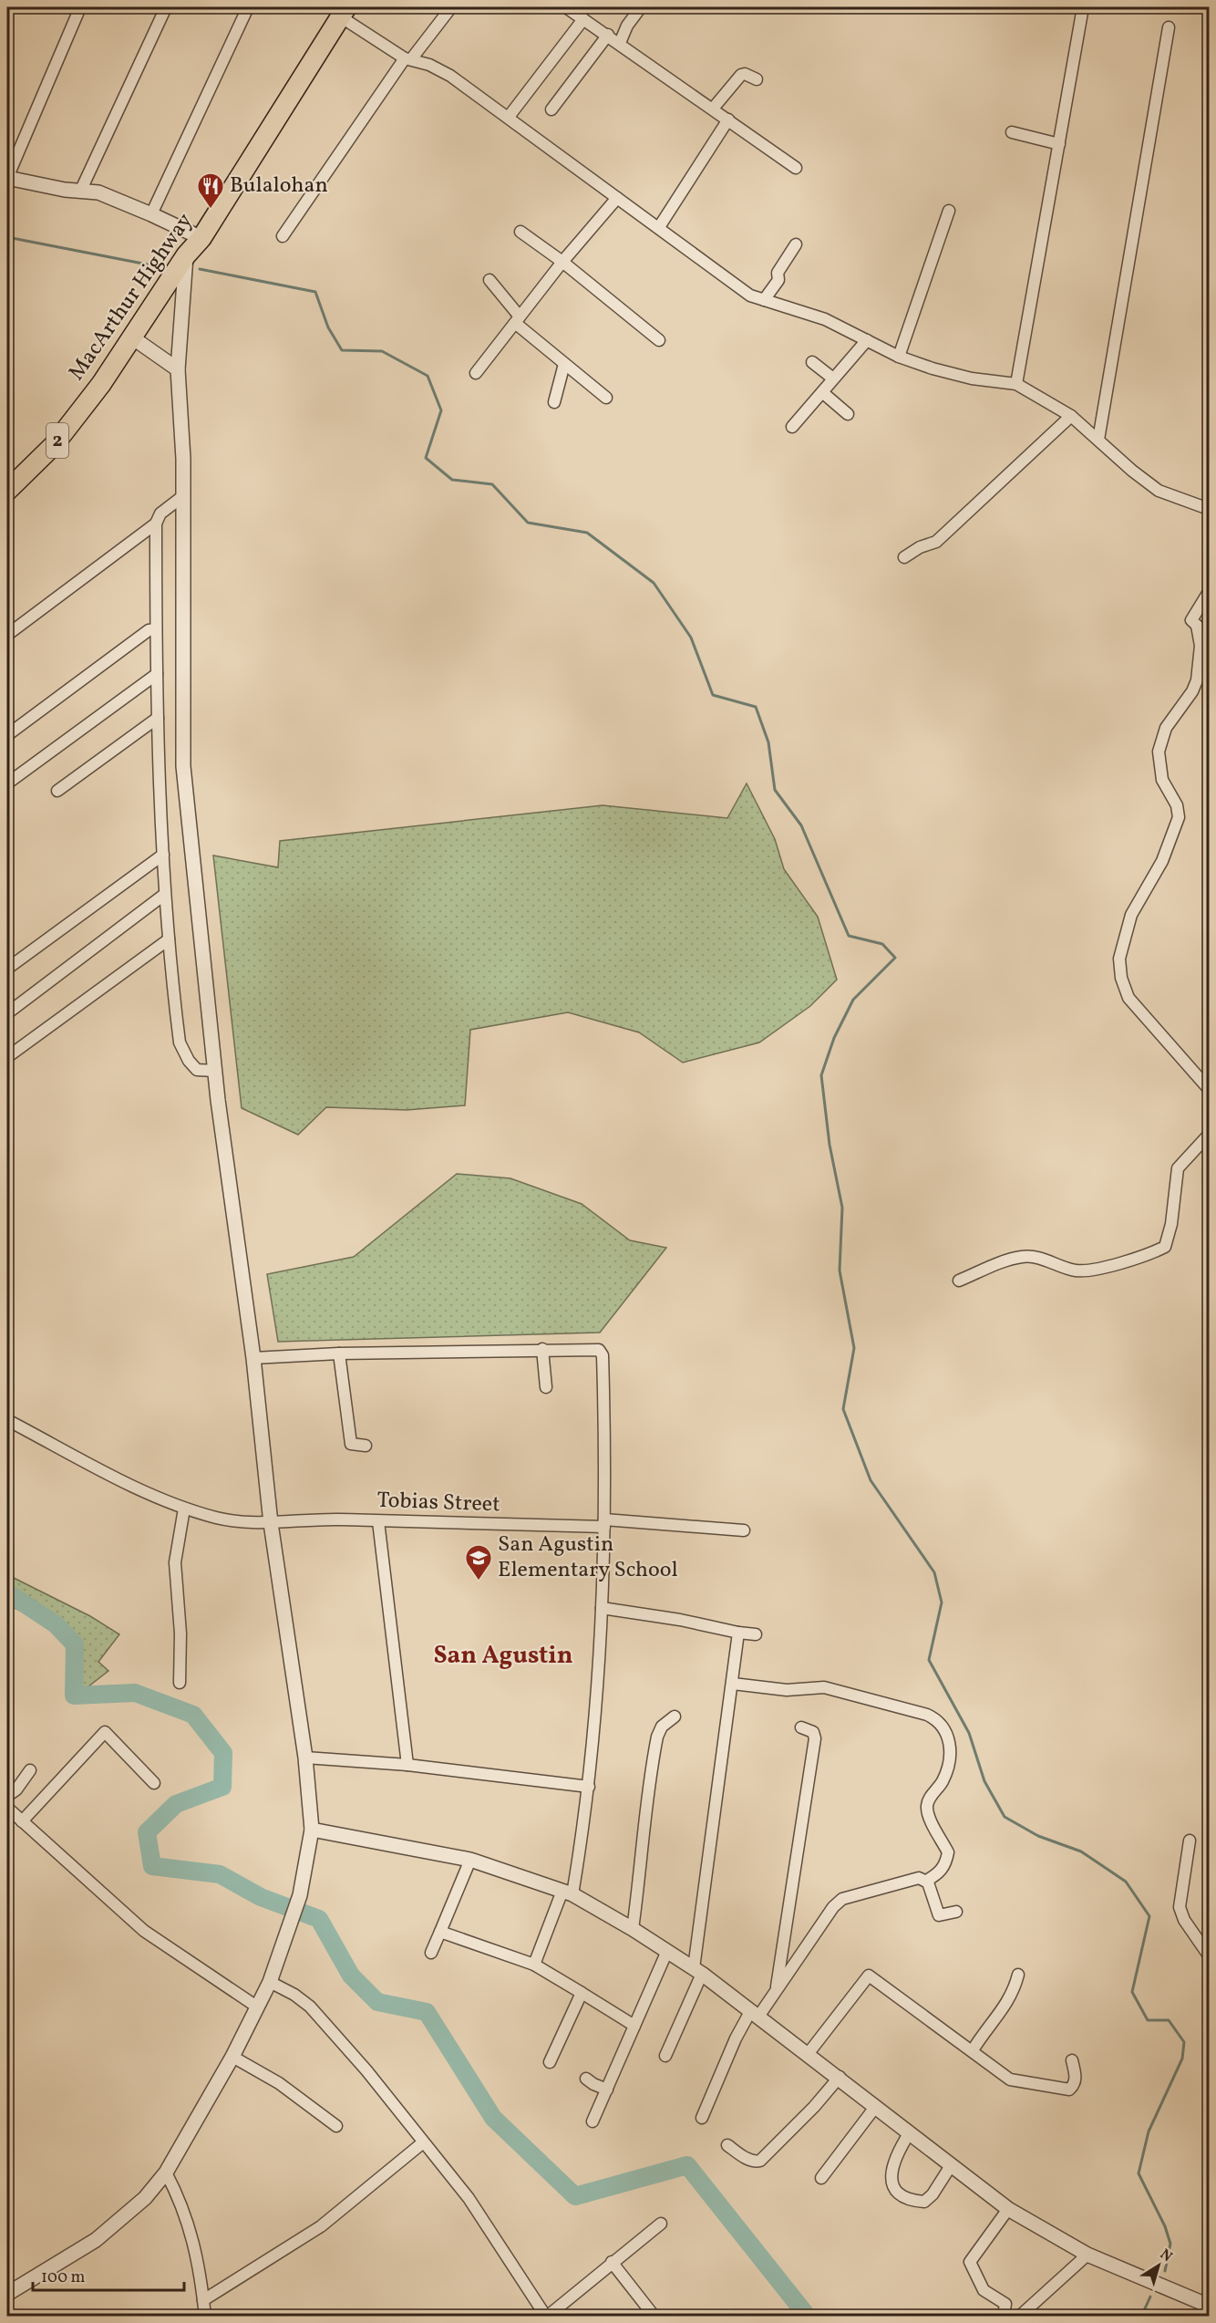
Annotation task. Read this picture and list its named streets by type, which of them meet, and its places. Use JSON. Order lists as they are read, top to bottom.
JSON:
{
  "streets": {
    "highway": ["MacArthur Highway", "2"],
    "street": ["Tobias Street"]
  },
  "districts": ["San Agustin"],
  "places": {
    "restaurant": ["Bulalohan"],
    "school or university": ["San Agustin Elementary School"]
  },
  "scale_bar": "100 m",
  "north": "top right"
}
